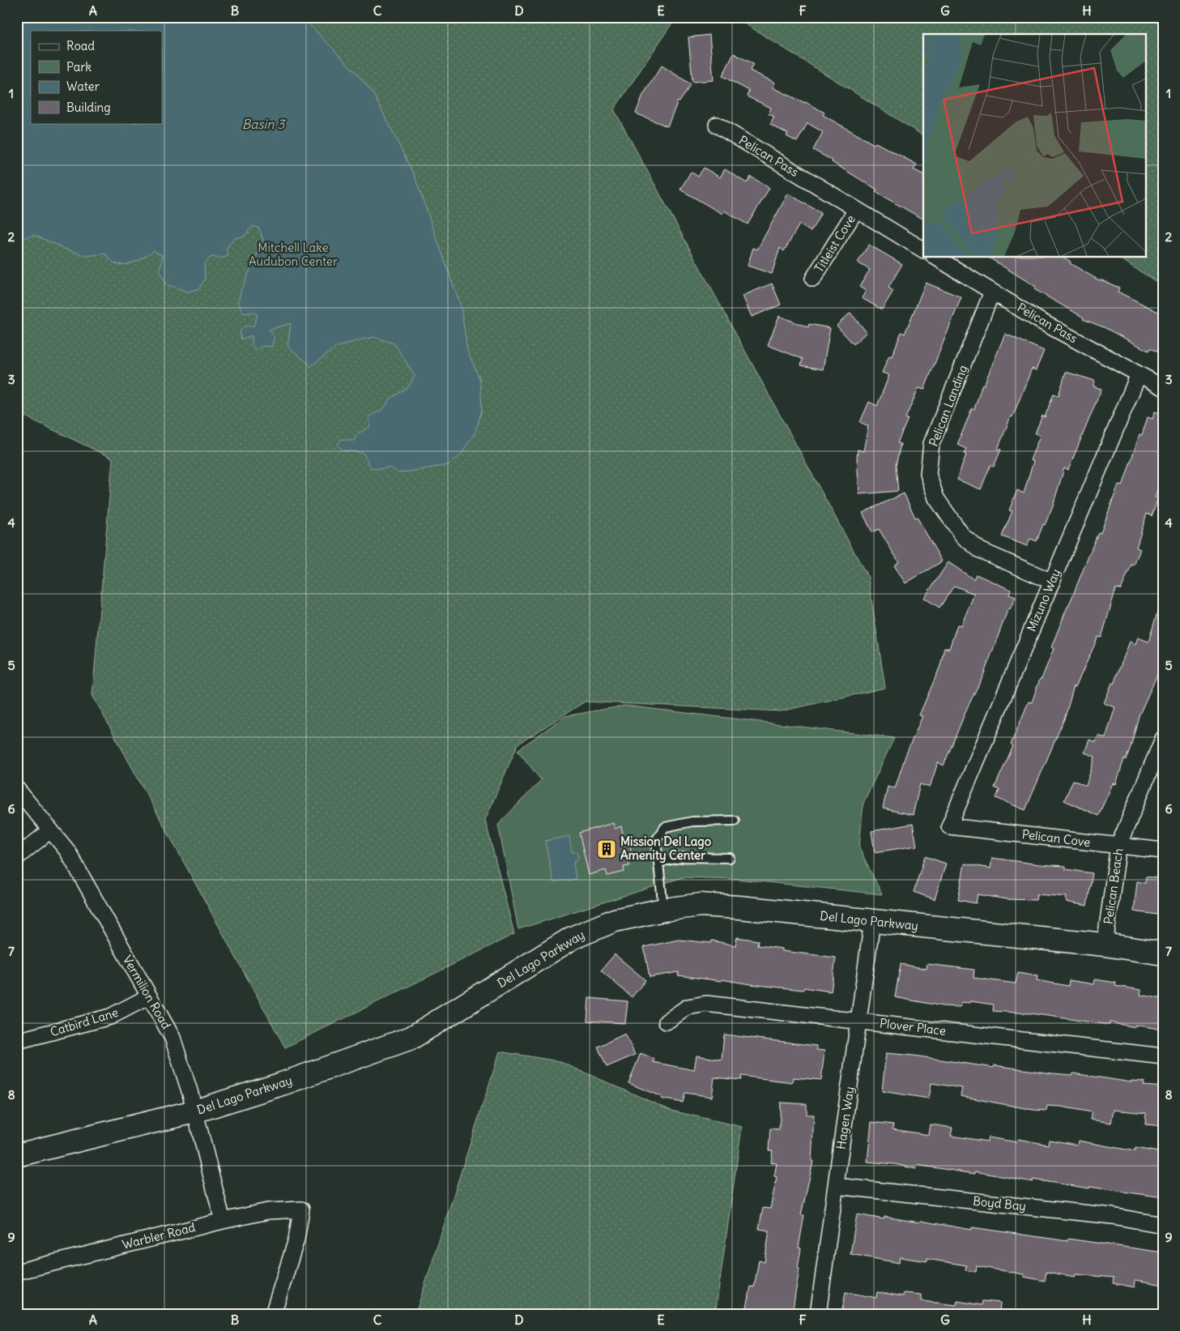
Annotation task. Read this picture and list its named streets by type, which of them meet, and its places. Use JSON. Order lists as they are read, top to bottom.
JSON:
{
  "streets": {
    "street": [
      "Pelican Pass",
      "Titleist Cove",
      "Pelican Landing",
      "Mizuno Way",
      "Pelican Cove",
      "Pelican Beach",
      "Del Lago Parkway",
      "Vermilion Road",
      "Catbird Lane",
      "Plover Place",
      "Hagen Way",
      "Boyd Bay",
      "Warbler Road"
    ]
  },
  "crossings": [
    ["Pelican Pass", "Titleist Cove"],
    ["Pelican Pass", "Pelican Landing"],
    ["Pelican Pass", "Mizuno Way"],
    ["Pelican Landing", "Mizuno Way"],
    ["Mizuno Way", "Pelican Cove"],
    ["Pelican Cove", "Pelican Beach"],
    ["Pelican Beach", "Del Lago Parkway"],
    ["Del Lago Parkway", "Vermilion Road"],
    ["Del Lago Parkway", "Hagen Way"],
    ["Vermilion Road", "Catbird Lane"],
    ["Vermilion Road", "Warbler Road"],
    ["Plover Place", "Hagen Way"],
    ["Hagen Way", "Boyd Bay"]
  ],
  "water": ["Basin 3"],
  "parks": ["Mitchell Lake Audubon Center"],
  "places": {
    "building": ["Mission Del Lago Amenity Center"]
  },
  "legend": [
    "Road",
    "Park",
    "Water",
    "Building"
  ],
  "grid": {
    "columns": [
      "A",
      "B",
      "C",
      "D",
      "E",
      "F",
      "G",
      "H"
    ],
    "rows": [
      "1",
      "2",
      "3",
      "4",
      "5",
      "6",
      "7",
      "8",
      "9"
    ]
  }
}
